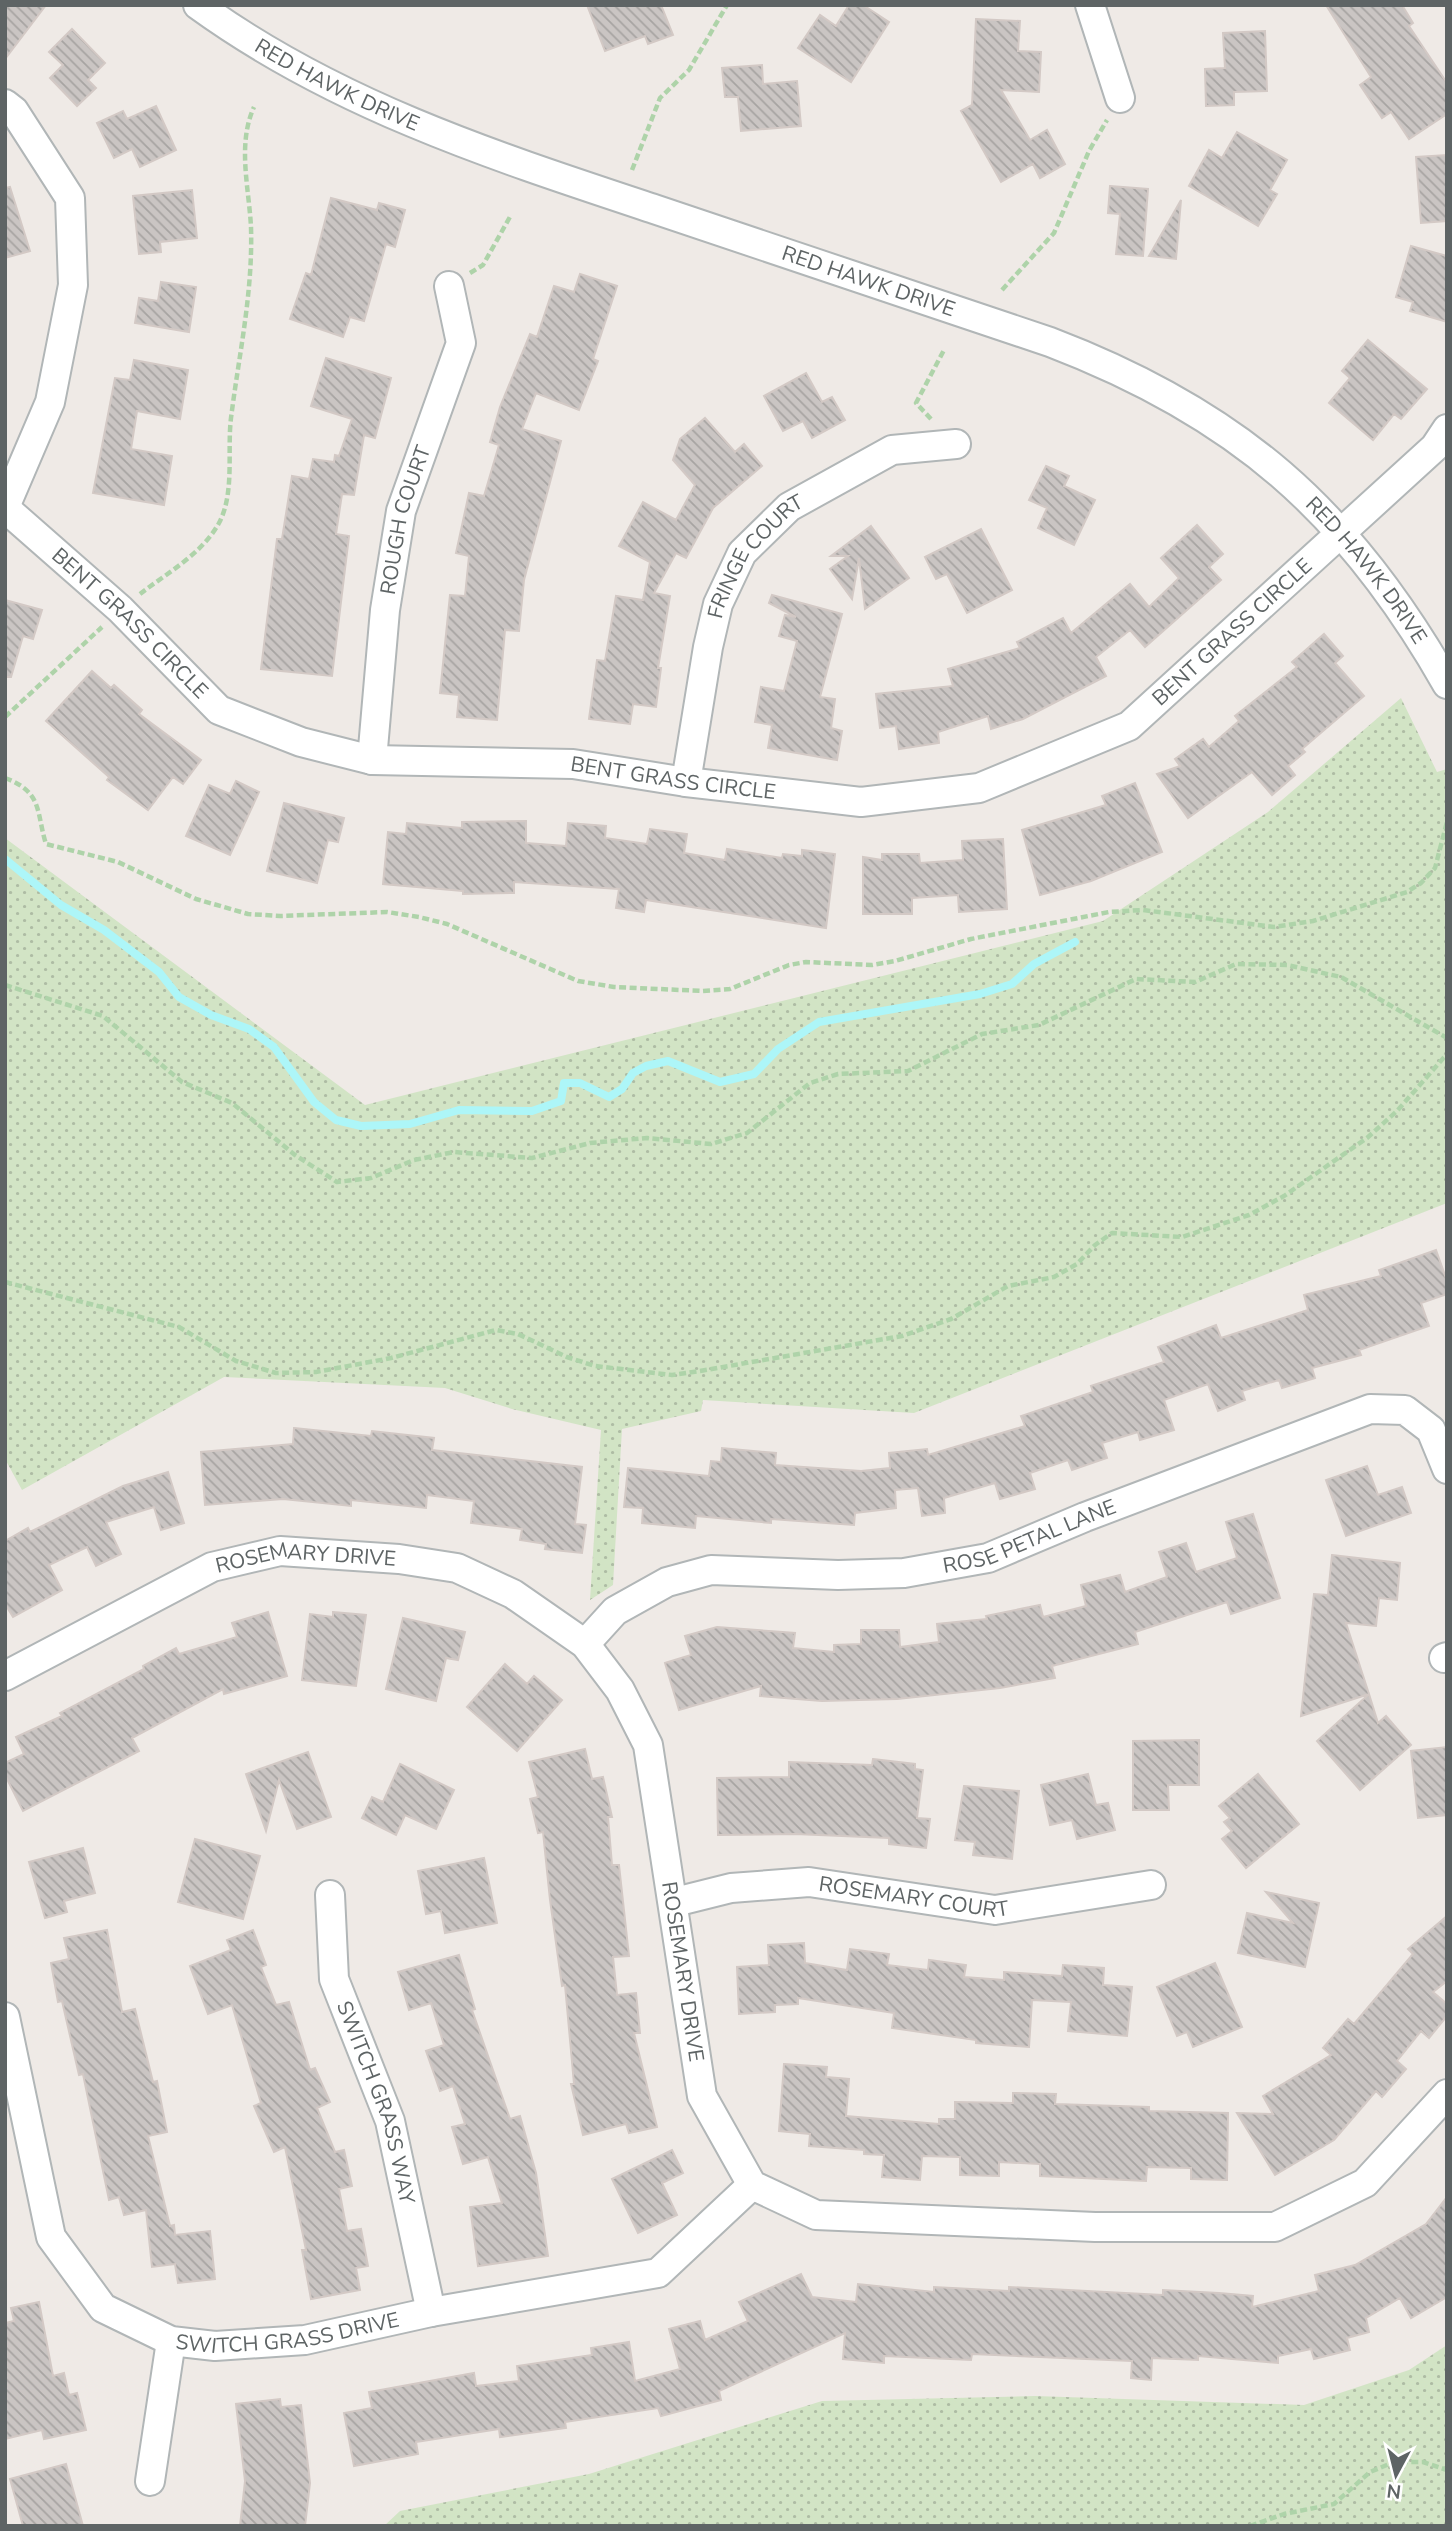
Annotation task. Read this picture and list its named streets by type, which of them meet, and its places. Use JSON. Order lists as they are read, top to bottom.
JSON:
{
  "streets": {
    "street": [
      "RED HAWK DRIVE",
      "ROUGH COURT",
      "FRINGE COURT",
      "BENT GRASS CIRCLE",
      "ROSE PETAL LANE",
      "ROSEMARY DRIVE",
      "ROSEMARY COURT",
      "SWITCH GRASS WAY",
      "SWITCH GRASS DRIVE"
    ]
  },
  "crossings": [
    ["RED HAWK DRIVE", "BENT GRASS CIRCLE"],
    ["ROUGH COURT", "BENT GRASS CIRCLE"],
    ["FRINGE COURT", "BENT GRASS CIRCLE"],
    ["ROSE PETAL LANE", "ROSEMARY DRIVE"],
    ["ROSEMARY DRIVE", "ROSEMARY COURT"],
    ["ROSEMARY DRIVE", "SWITCH GRASS DRIVE"],
    ["SWITCH GRASS WAY", "SWITCH GRASS DRIVE"]
  ],
  "north": "bottom"
}
